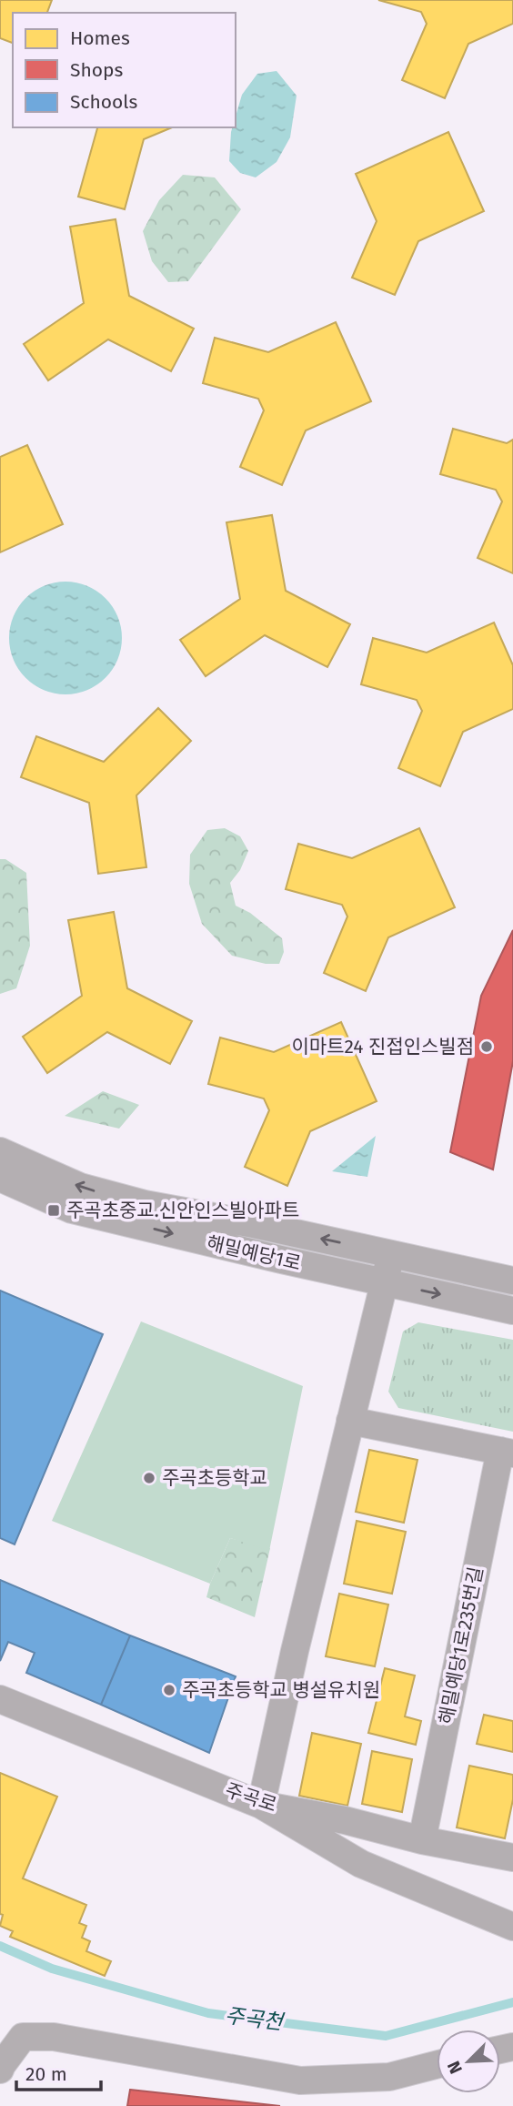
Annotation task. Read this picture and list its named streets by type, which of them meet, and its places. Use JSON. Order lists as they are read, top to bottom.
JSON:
{
  "streets": {
    "street": ["해밀예당1로", "해밀예당1로235번길", "주곡로"]
  },
  "crossings": [
    ["해밀예당1로235번길", "주곡로"]
  ],
  "water": ["주곡천"],
  "places": {
    "other": ["이마트24 진접인스빌점", "주곡초등학교", "주곡초등학교 병설유치원"],
    "transit": ["주곡초중교.신안인스빌아파트"]
  },
  "legend": ["Homes", "Shops", "Schools"],
  "scale_bar": "20 m",
  "north": "bottom left"
}
